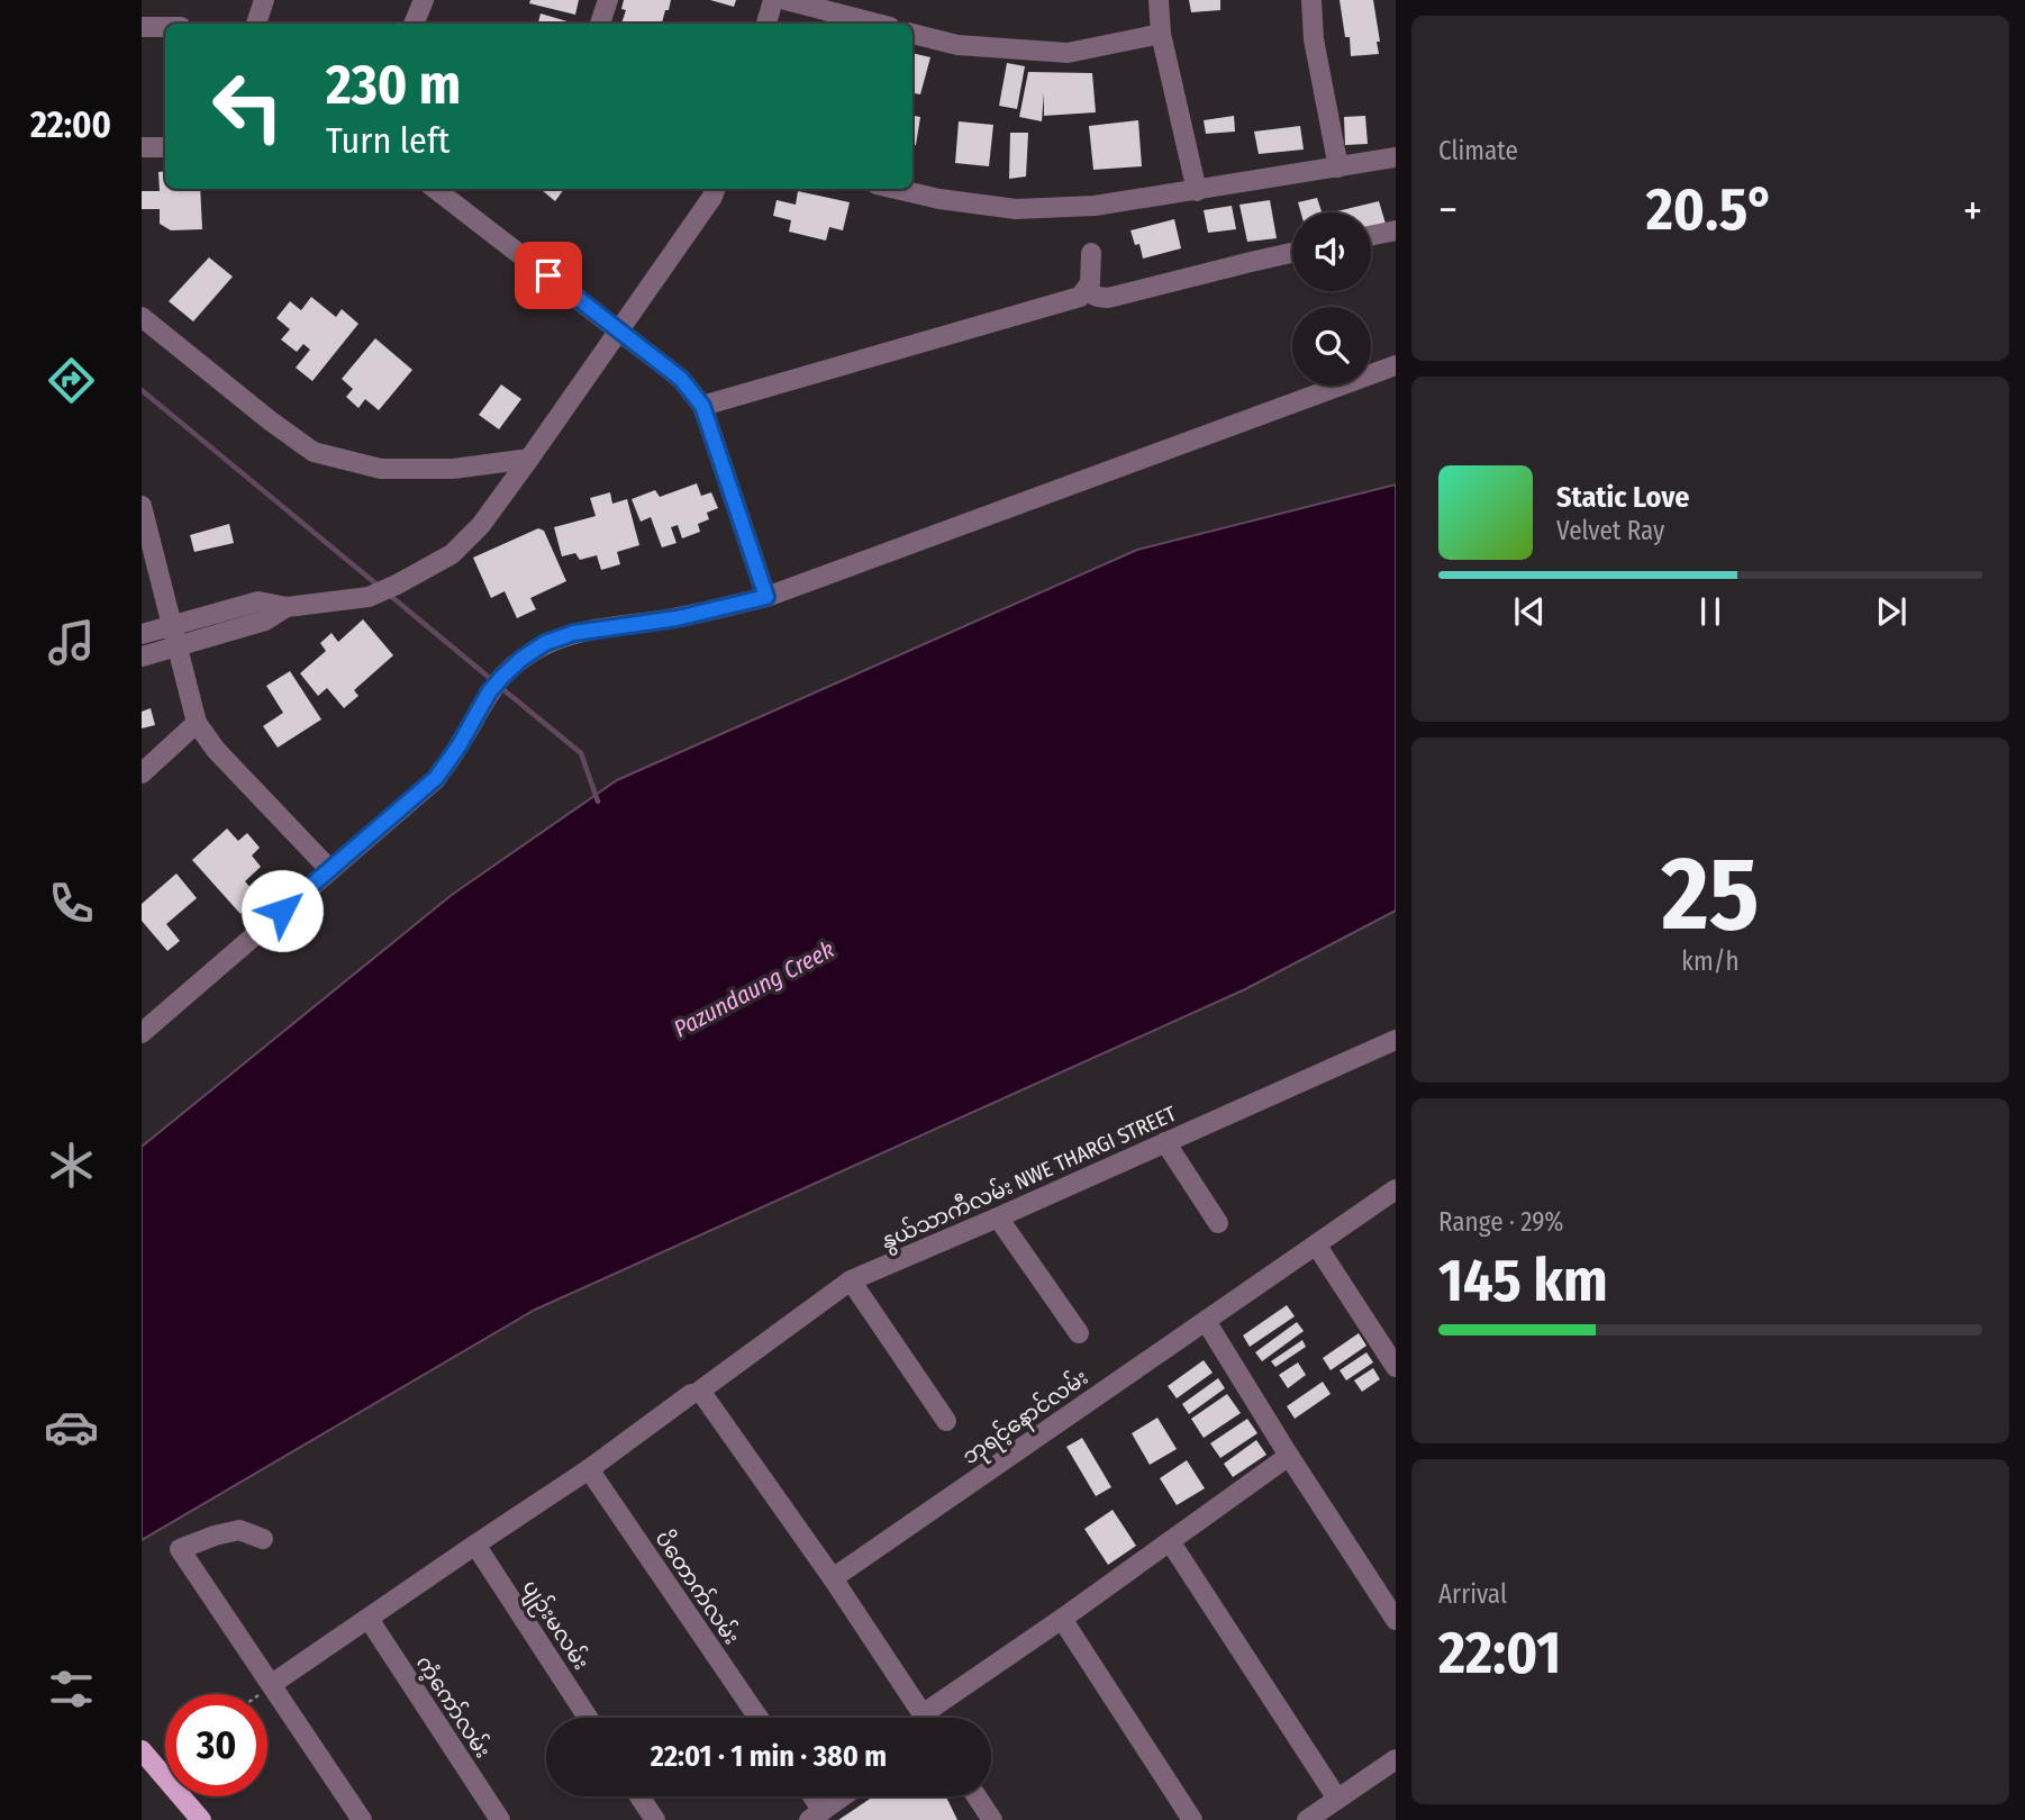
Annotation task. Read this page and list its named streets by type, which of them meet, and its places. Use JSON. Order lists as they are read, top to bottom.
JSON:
{
  "streets": {
    "street": [
      "နွယ်သာကီလမ်း NWE THARGI STREET",
      "ဘုရင့်နောင်လမ်း",
      "ပိတောက်လမ်း",
      "ပျဉ်းမလမ်း",
      "ကံ့ကော်လမ်း"
    ]
  },
  "crossings": [
    ["နွယ်သာကီလမ်း NWE THARGI STREET", "ပိတောက်လမ်း"],
    ["နွယ်သာကီလမ်း NWE THARGI STREET", "ပျဉ်းမလမ်း"],
    ["နွယ်သာကီလမ်း NWE THARGI STREET", "ကံ့ကော်လမ်း"]
  ],
  "water": ["Pazundaung Creek"],
  "page": {
    "tabs": "22:00",
    "tile": [
      "Climate",
      ["25", "km/h"],
      ["Range · 29%", "145 km"],
      ["Arrival", "22:01"]
    ],
    "turn": ["230 m", "Turn left"],
    "heat": ["−", "20.5°", "+"],
    "song": ["Static Love", "Velvet Ray"],
    "limit": "30",
    "trip": "22:01 · 1 min · 380 m"
  }
}
